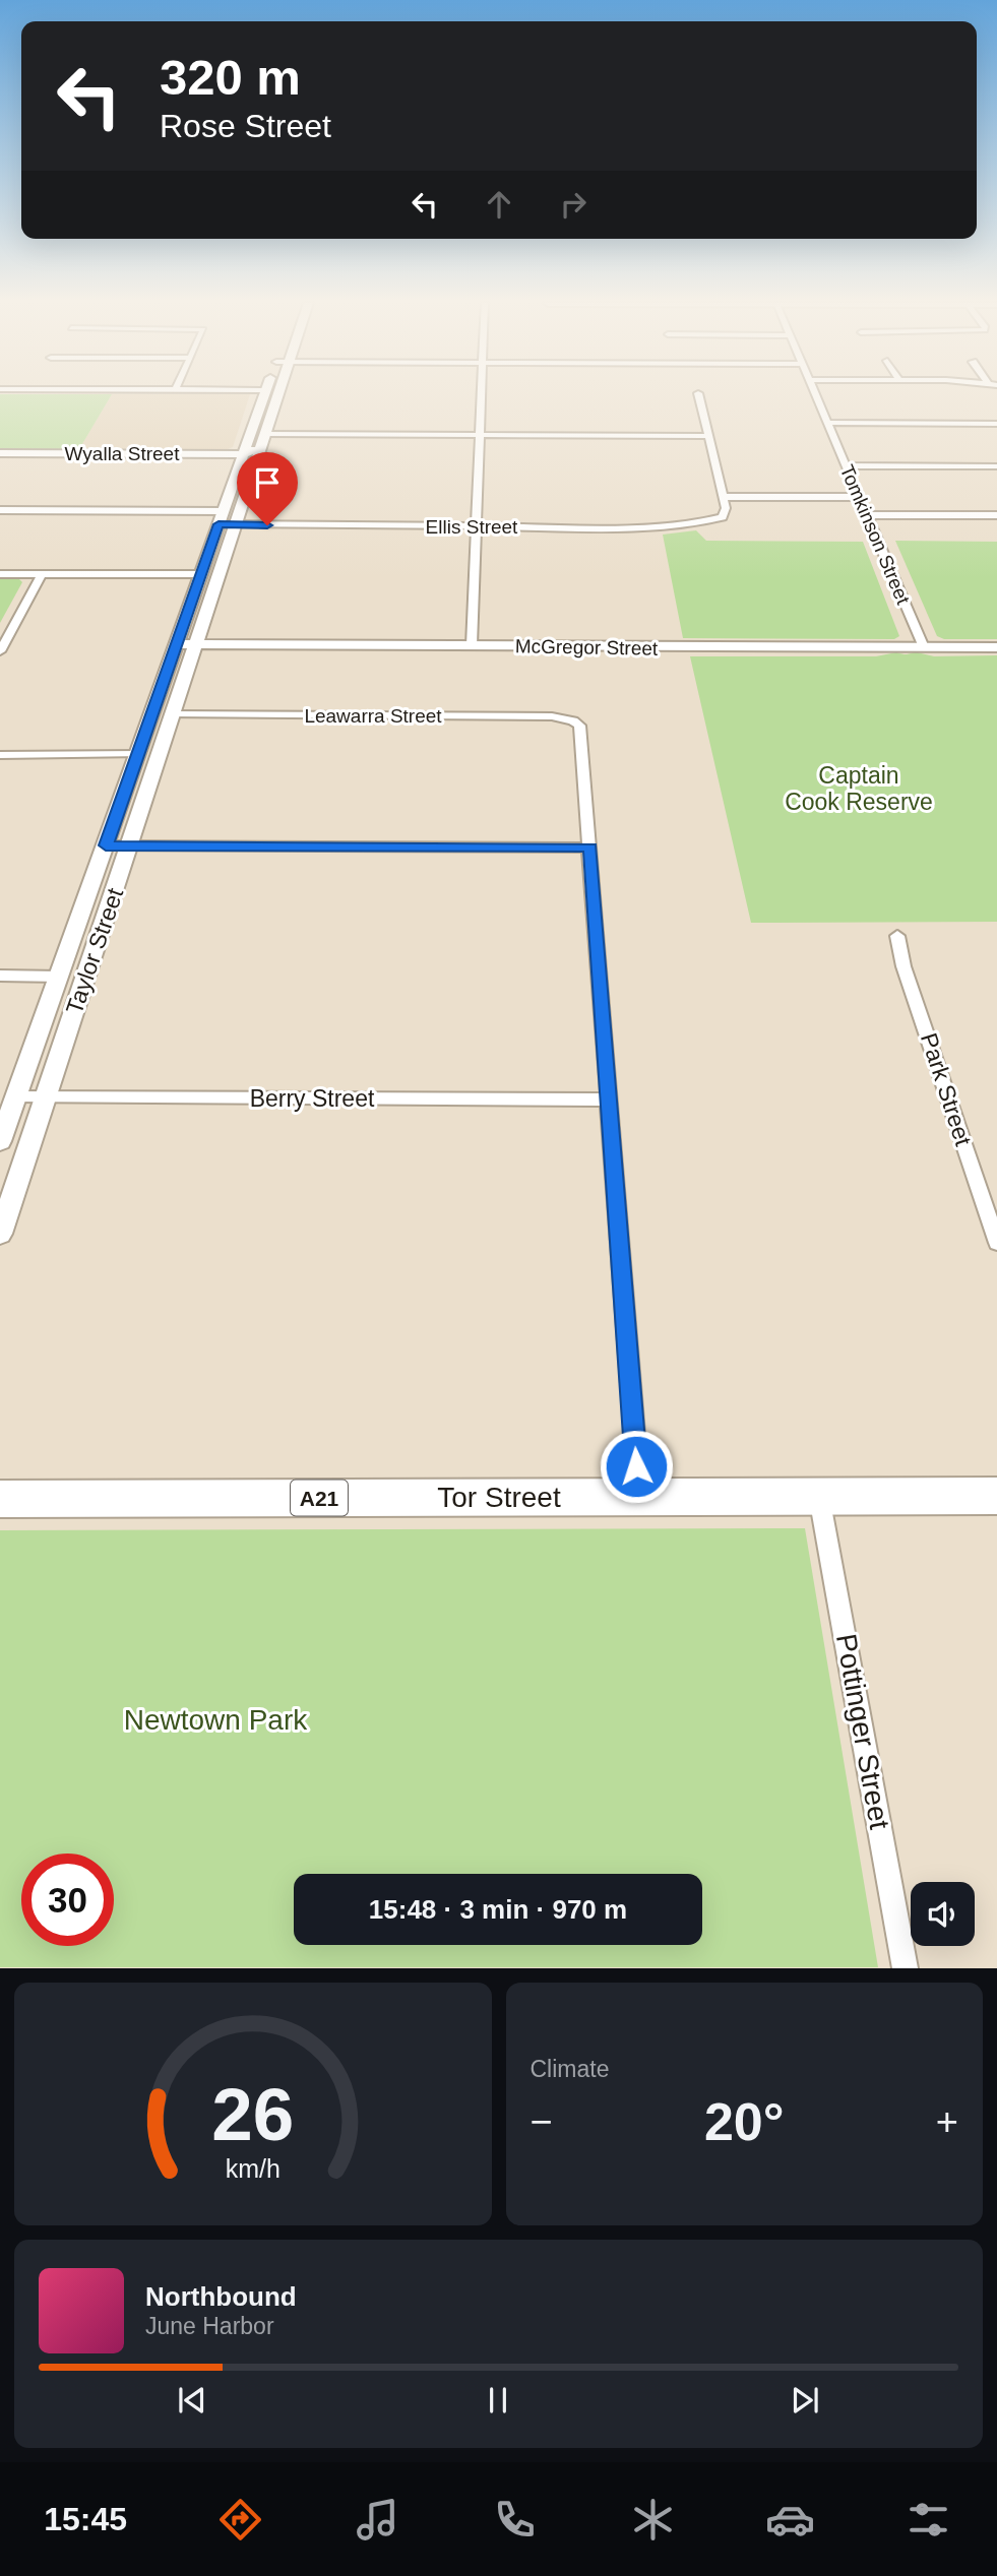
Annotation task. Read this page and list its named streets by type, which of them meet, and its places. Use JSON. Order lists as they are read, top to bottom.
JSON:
{
  "streets": {
    "highway": ["Tor Street", "A21"],
    "main road": ["Wyalla Street", "McGregor Street", "Taylor Street"],
    "street": [
      "Ellis Street",
      "Tomkinson Street",
      "Leawarra Street",
      "Park Street",
      "Berry Street",
      "Pottinger Street"
    ]
  },
  "crossings": [
    ["Wyalla Street", "Taylor Street"],
    ["Ellis Street", "Taylor Street"],
    ["Tomkinson Street", "McGregor Street"],
    ["McGregor Street", "Taylor Street"],
    ["Leawarra Street", "Taylor Street"],
    ["Taylor Street", "Berry Street"],
    ["Tor Street", "Pottinger Street"]
  ],
  "parks": ["Captain Cook Reserve", "Newtown Park"],
  "page": {
    "turn": ["320 m", "Rose Street"],
    "limit": "30",
    "trip": "15:48 · 3 min · 970 m",
    "tile": "Climate",
    "heat": ["−", "20°", "+"],
    "song": ["Northbound", "June Harbor"],
    "tabs": "15:45",
    "gauge": ["26", "km/h"]
  }
}
